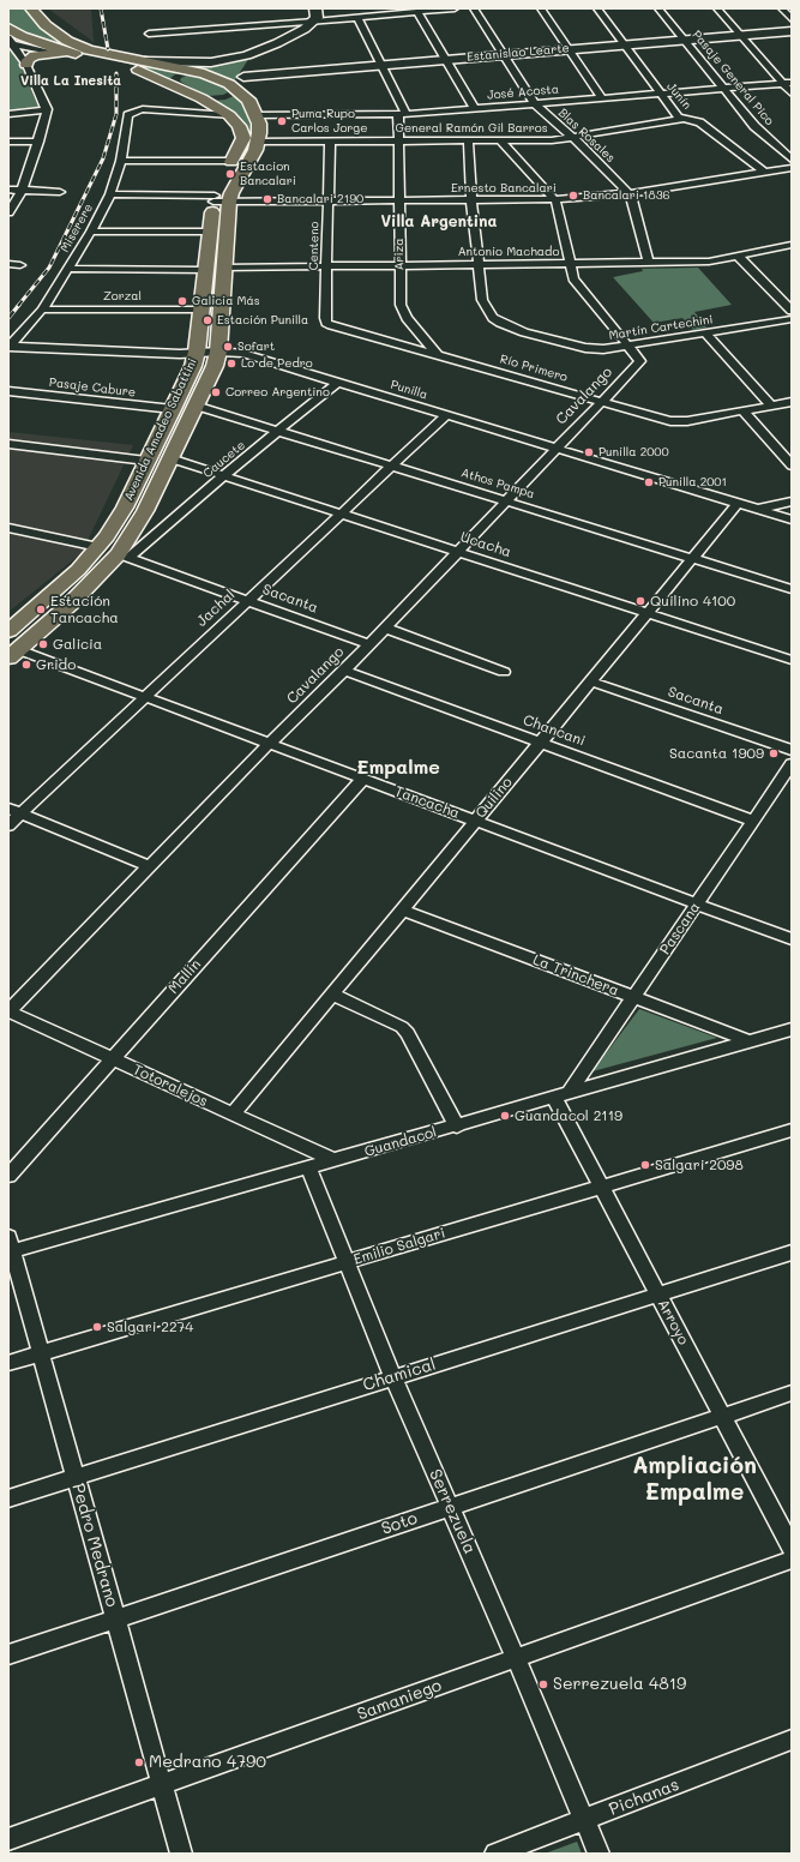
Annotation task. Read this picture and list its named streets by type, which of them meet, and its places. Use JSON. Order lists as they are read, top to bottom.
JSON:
{
  "streets": {
    "main road": ["Estanislao Learte", "Avenida Amadeo Sabattini"],
    "street": [
      "Pasaje General Pico",
      "José Acosta",
      "Junín",
      "General Ramón Gil Barros",
      "Blas Rosales",
      "Ernesto Bancalari",
      "Miserere",
      "Centeno",
      "Antonio Machado",
      "Ariza",
      "Zorzal",
      "Martín Cartechini",
      "Río Primero",
      "Pasaje Cabure",
      "Punilla",
      "Cavalango",
      "Caucete",
      "Athos Pampa",
      "Ucacha",
      "Sacanta",
      "Jachal",
      "Chancani",
      "Quilino",
      "Tancacha",
      "Pascana",
      "La Trinchera",
      "Mallín",
      "Totoralejos",
      "Guandacol",
      "Emilio Salgari",
      "Arroyo",
      "Chamical",
      "Serrezuela",
      "Soto",
      "Pedro Medrano",
      "Samaniego",
      "Pichanas"
    ]
  },
  "crossings": [
    ["Estanislao Learte", "Pasaje General Pico"],
    ["Estanislao Learte", "Junín"],
    ["Estanislao Learte", "Blas Rosales"],
    ["Estanislao Learte", "Ariza"],
    ["Estanislao Learte", "Avenida Amadeo Sabattini"],
    ["Pasaje General Pico", "José Acosta"],
    ["José Acosta", "Junín"],
    ["José Acosta", "Blas Rosales"],
    ["José Acosta", "Ariza"],
    ["José Acosta", "Avenida Amadeo Sabattini"],
    ["Junín", "General Ramón Gil Barros"],
    ["Junín", "Ernesto Bancalari"],
    ["General Ramón Gil Barros", "Blas Rosales"],
    ["General Ramón Gil Barros", "Centeno"],
    ["General Ramón Gil Barros", "Ariza"],
    ["General Ramón Gil Barros", "Martín Cartechini"],
    ["General Ramón Gil Barros", "Avenida Amadeo Sabattini"],
    ["Blas Rosales", "Ernesto Bancalari"],
    ["Blas Rosales", "Antonio Machado"],
    ["Ernesto Bancalari", "Miserere"],
    ["Ernesto Bancalari", "Centeno"],
    ["Ernesto Bancalari", "Ariza"],
    ["Ernesto Bancalari", "Martín Cartechini"],
    ["Ernesto Bancalari", "Avenida Amadeo Sabattini"],
    ["Miserere", "Zorzal"],
    ["Miserere", "Punilla"],
    ["Miserere", "Avenida Amadeo Sabattini"],
    ["Centeno", "Antonio Machado"],
    ["Centeno", "Río Primero"],
    ["Antonio Machado", "Ariza"],
    ["Antonio Machado", "Martín Cartechini"],
    ["Antonio Machado", "Avenida Amadeo Sabattini"],
    ["Ariza", "Río Primero"],
    ["Zorzal", "Avenida Amadeo Sabattini"],
    ["Martín Cartechini", "Cavalango"],
    ["Río Primero", "Cavalango"],
    ["Pasaje Cabure", "Avenida Amadeo Sabattini"],
    ["Punilla", "Cavalango"],
    ["Punilla", "Avenida Amadeo Sabattini"],
    ["Punilla", "Caucete"],
    ["Punilla", "Jachal"],
    ["Punilla", "Quilino"],
    ["Cavalango", "Athos Pampa"],
    ["Cavalango", "Ucacha"],
    ["Cavalango", "Sacanta"],
    ["Cavalango", "Chancani"],
    ["Cavalango", "Tancacha"],
    ["Cavalango", "Totoralejos"],
    ["Avenida Amadeo Sabattini", "Caucete"],
    ["Avenida Amadeo Sabattini", "Athos Pampa"],
    ["Avenida Amadeo Sabattini", "Ucacha"],
    ["Avenida Amadeo Sabattini", "Sacanta"],
    ["Avenida Amadeo Sabattini", "Tancacha"],
    ["Caucete", "Athos Pampa"],
    ["Caucete", "Ucacha"],
    ["Caucete", "Sacanta"],
    ["Athos Pampa", "Jachal"],
    ["Athos Pampa", "Quilino"],
    ["Ucacha", "Jachal"],
    ["Ucacha", "Quilino"],
    ["Sacanta", "Jachal"],
    ["Sacanta", "Quilino"],
    ["Jachal", "Tancacha"],
    ["Chancani", "Quilino"],
    ["Chancani", "Pascana"],
    ["Quilino", "Tancacha"],
    ["Quilino", "La Trinchera"],
    ["Quilino", "Totoralejos"],
    ["Tancacha", "Pascana"],
    ["Tancacha", "Mallín"],
    ["Pascana", "La Trinchera"],
    ["Pascana", "Guandacol"],
    ["Pascana", "Arroyo"],
    ["La Trinchera", "Guandacol"],
    ["Mallín", "Totoralejos"],
    ["Totoralejos", "Guandacol"],
    ["Guandacol", "Arroyo"],
    ["Guandacol", "Serrezuela"],
    ["Guandacol", "Pedro Medrano"],
    ["Emilio Salgari", "Arroyo"],
    ["Emilio Salgari", "Serrezuela"],
    ["Emilio Salgari", "Pedro Medrano"],
    ["Arroyo", "Chamical"],
    ["Arroyo", "Soto"],
    ["Chamical", "Serrezuela"],
    ["Chamical", "Pedro Medrano"],
    ["Serrezuela", "Soto"],
    ["Serrezuela", "Samaniego"],
    ["Serrezuela", "Pichanas"],
    ["Soto", "Pedro Medrano"],
    ["Pedro Medrano", "Samaniego"]
  ],
  "districts": [
    "Villa La Inesita",
    "Villa Argentina",
    "Empalme",
    "Ampliación Empalme"
  ],
  "places": [
    "Puma Rupo Carlos Jorge",
    "Estacion Bancalari",
    "Bancalari 1836",
    "Bancalari 2190",
    "Galicia Más",
    "Estación Punilla",
    "Sofart",
    "Lo de Pedro",
    "Correo Argentino",
    "Punilla 2000",
    "Punilla 2001",
    "Quilino 4100",
    "Estación Tancacha",
    "Galicia",
    "Grido",
    "Sacanta 1909",
    "Guandacol 2119",
    "Salgari 2098",
    "Salgari 2274",
    "Serrezuela 4819",
    "Medrano 4790"
  ]
}
